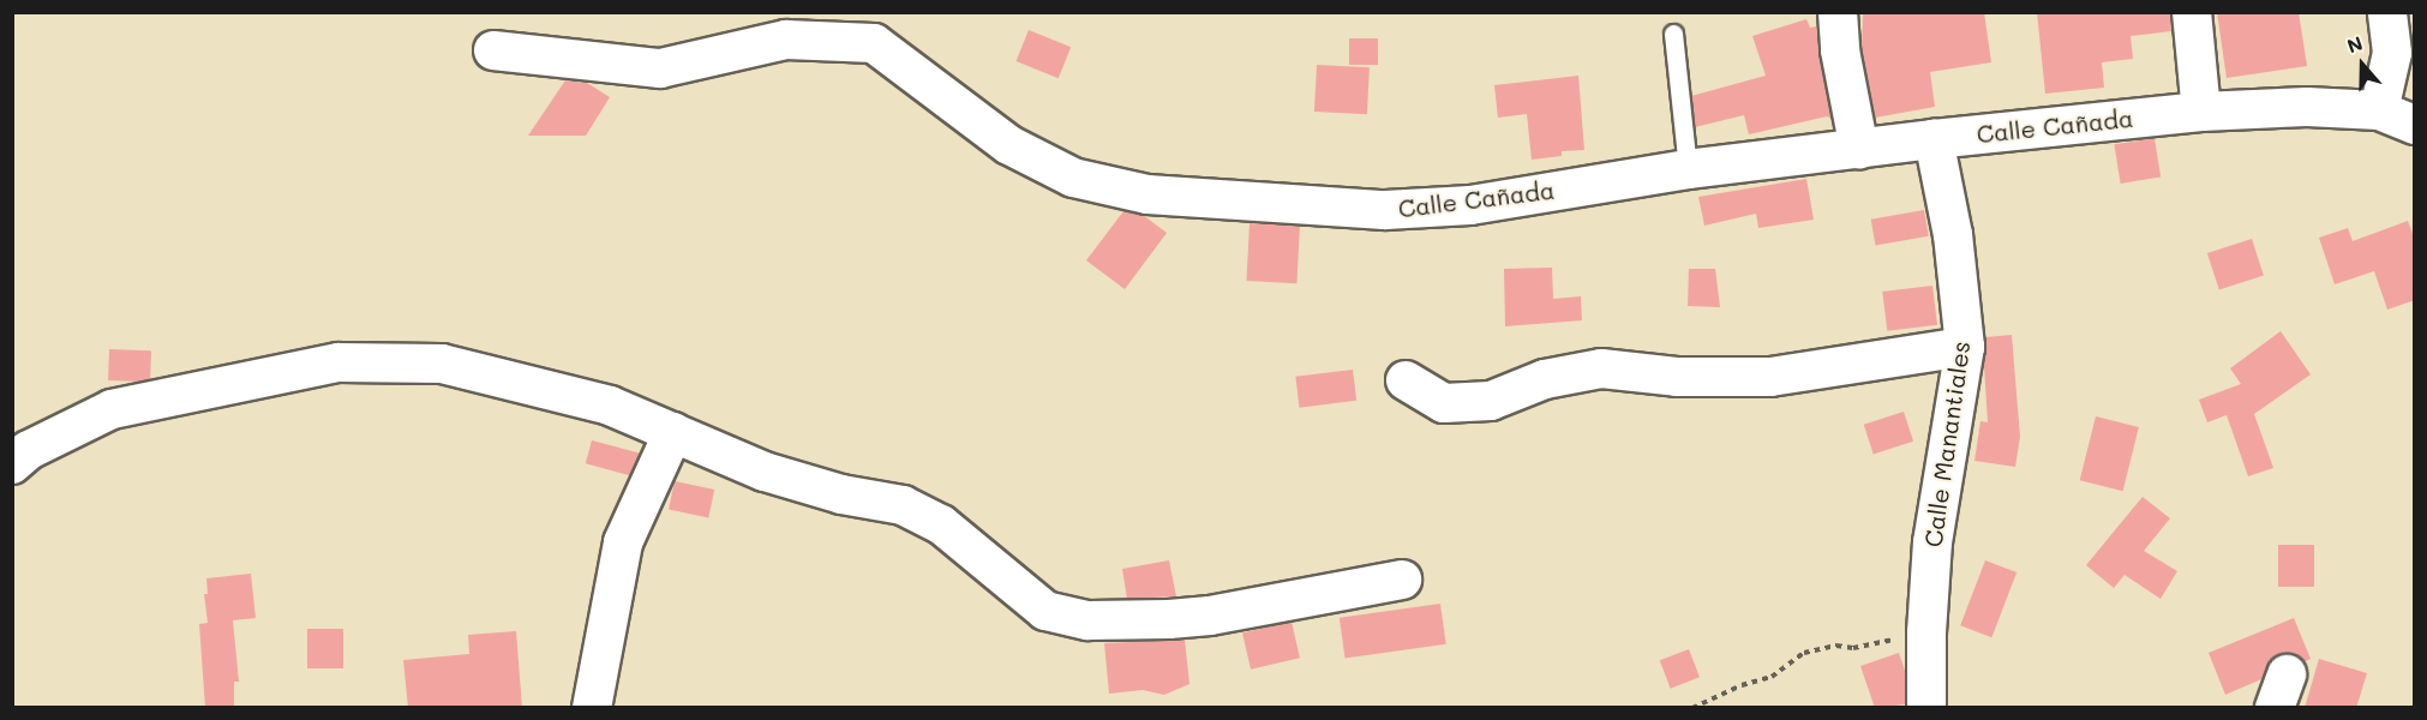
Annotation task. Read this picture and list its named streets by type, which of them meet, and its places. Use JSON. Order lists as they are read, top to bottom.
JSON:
{
  "streets": {
    "street": ["Calle Cañada", "Calle Manantiales"]
  },
  "crossings": [
    ["Calle Cañada", "Calle Manantiales"]
  ],
  "north": "top"
}
